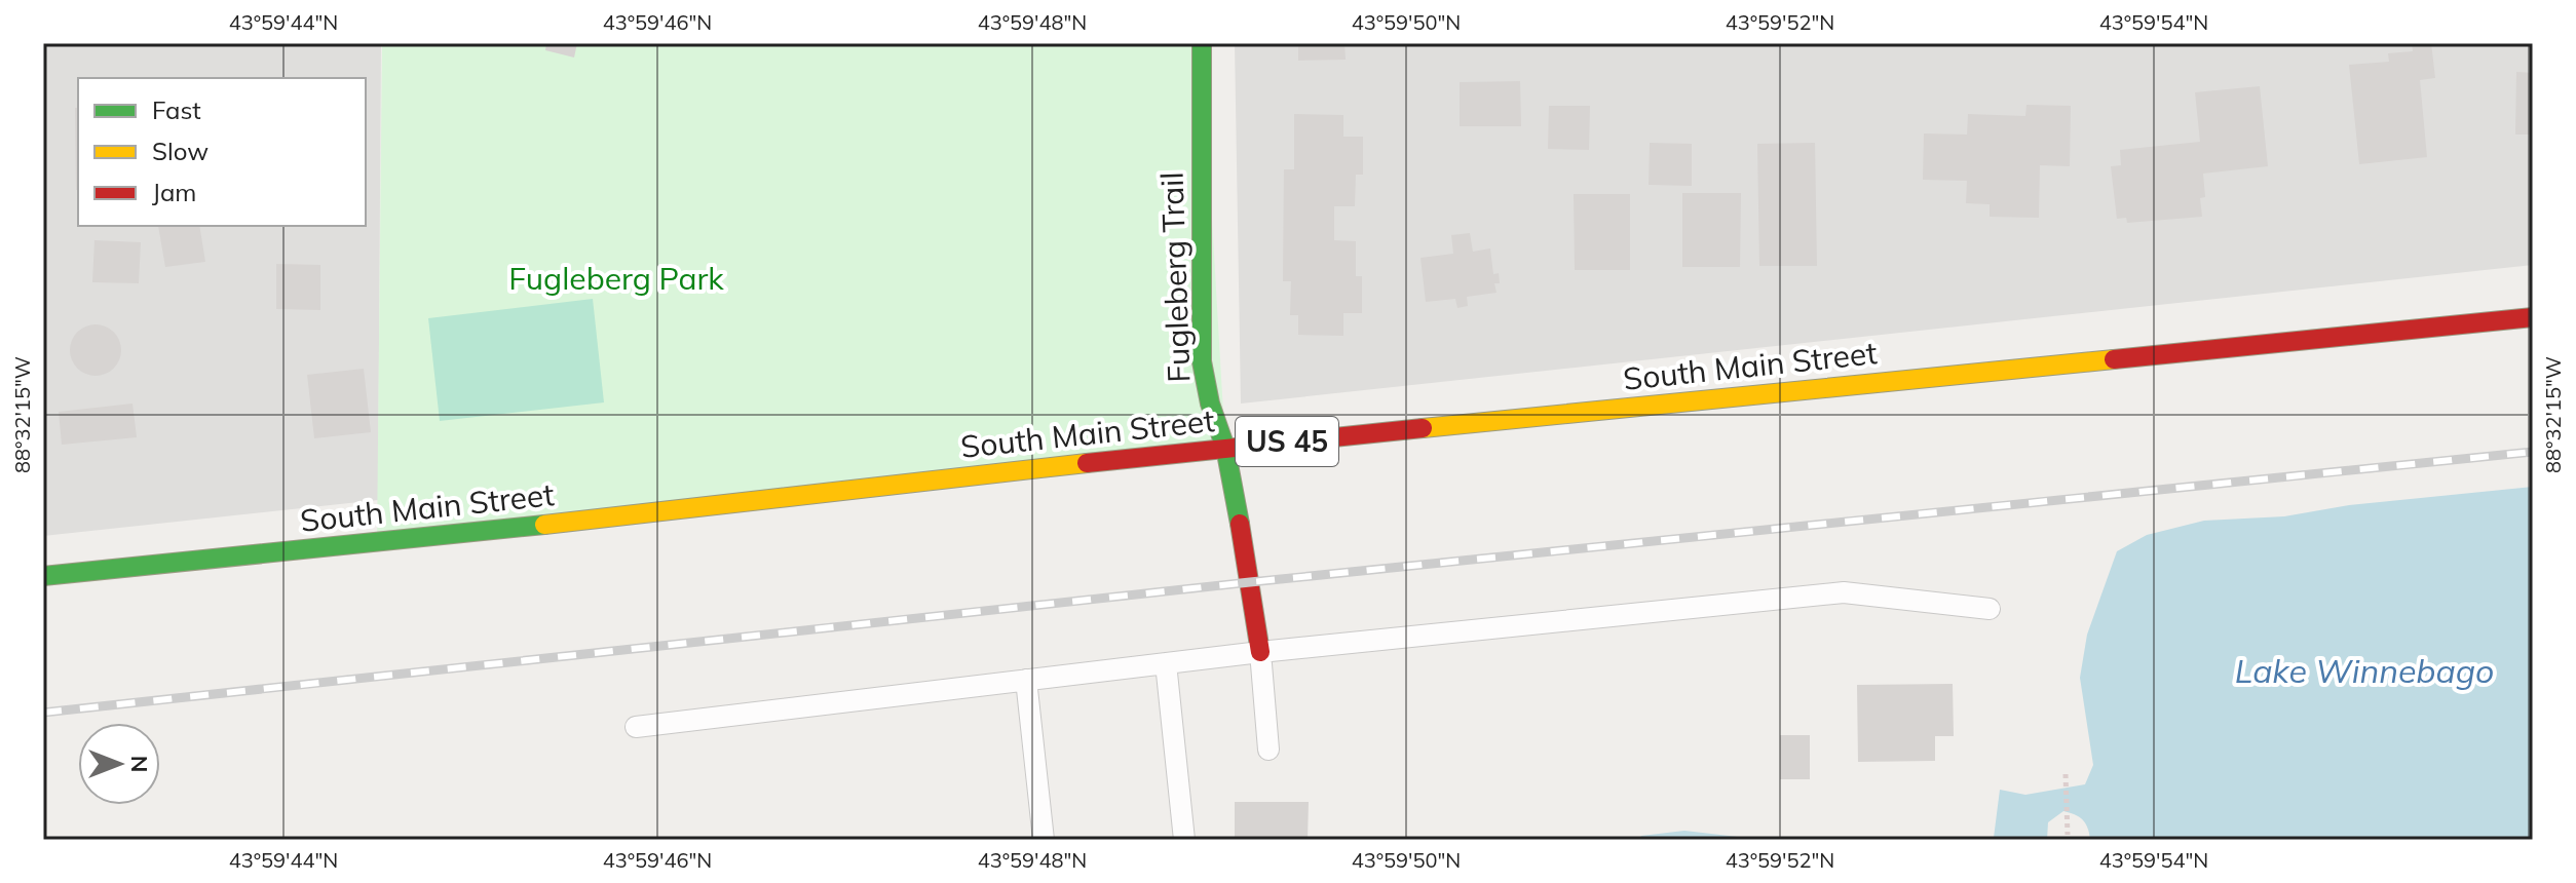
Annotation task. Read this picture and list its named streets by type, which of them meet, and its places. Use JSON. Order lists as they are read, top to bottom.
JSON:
{
  "streets": {
    "main road": ["Fugleberg Trail", "South Main Street", "US 45"]
  },
  "crossings": [
    ["Fugleberg Trail", "South Main Street"]
  ],
  "water": ["Lake Winnebago"],
  "parks": ["Fugleberg Park"],
  "legend": ["Fast", "Slow", "Jam"],
  "north": "right",
  "coordinates": [
    "43°59'44\"N",
    "43°59'46\"N",
    "43°59'48\"N",
    "43°59'50\"N",
    "43°59'52\"N",
    "43°59'54\"N",
    "88°32'15\"W"
  ]
}
